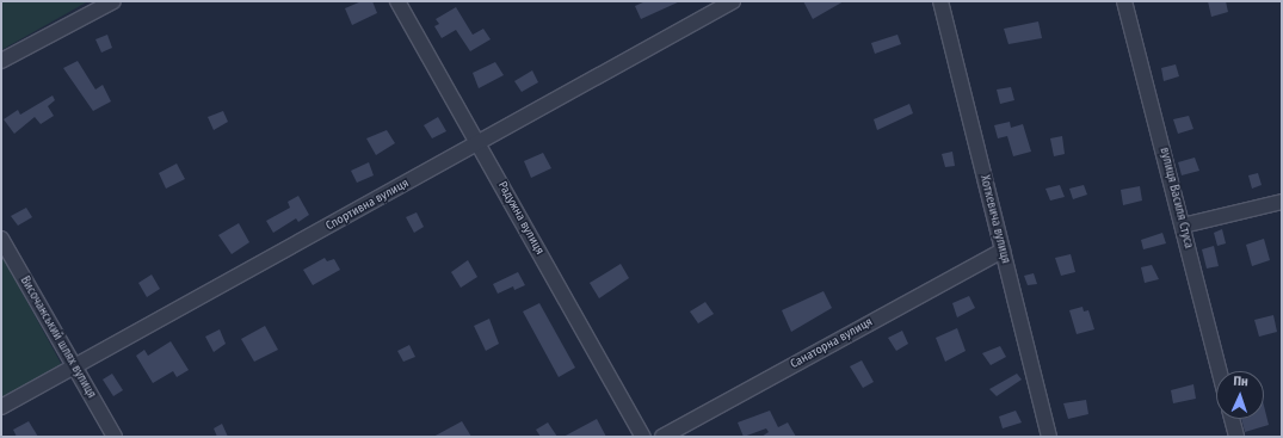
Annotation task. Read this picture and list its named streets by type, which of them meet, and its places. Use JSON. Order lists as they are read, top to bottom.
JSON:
{
  "streets": {
    "street": [
      "вулиця Василя Стуса",
      "Спортивна вулиця",
      "Радужна вулиця",
      "Хоткевича вулиця",
      "Височанський шлях вулиця",
      "Санаторна вулиця"
    ]
  },
  "crossings": [
    ["Спортивна вулиця", "Радужна вулиця"],
    ["Спортивна вулиця", "Височанський шлях вулиця"],
    ["Хоткевича вулиця", "Санаторна вулиця"]
  ],
  "north": "top"
}
